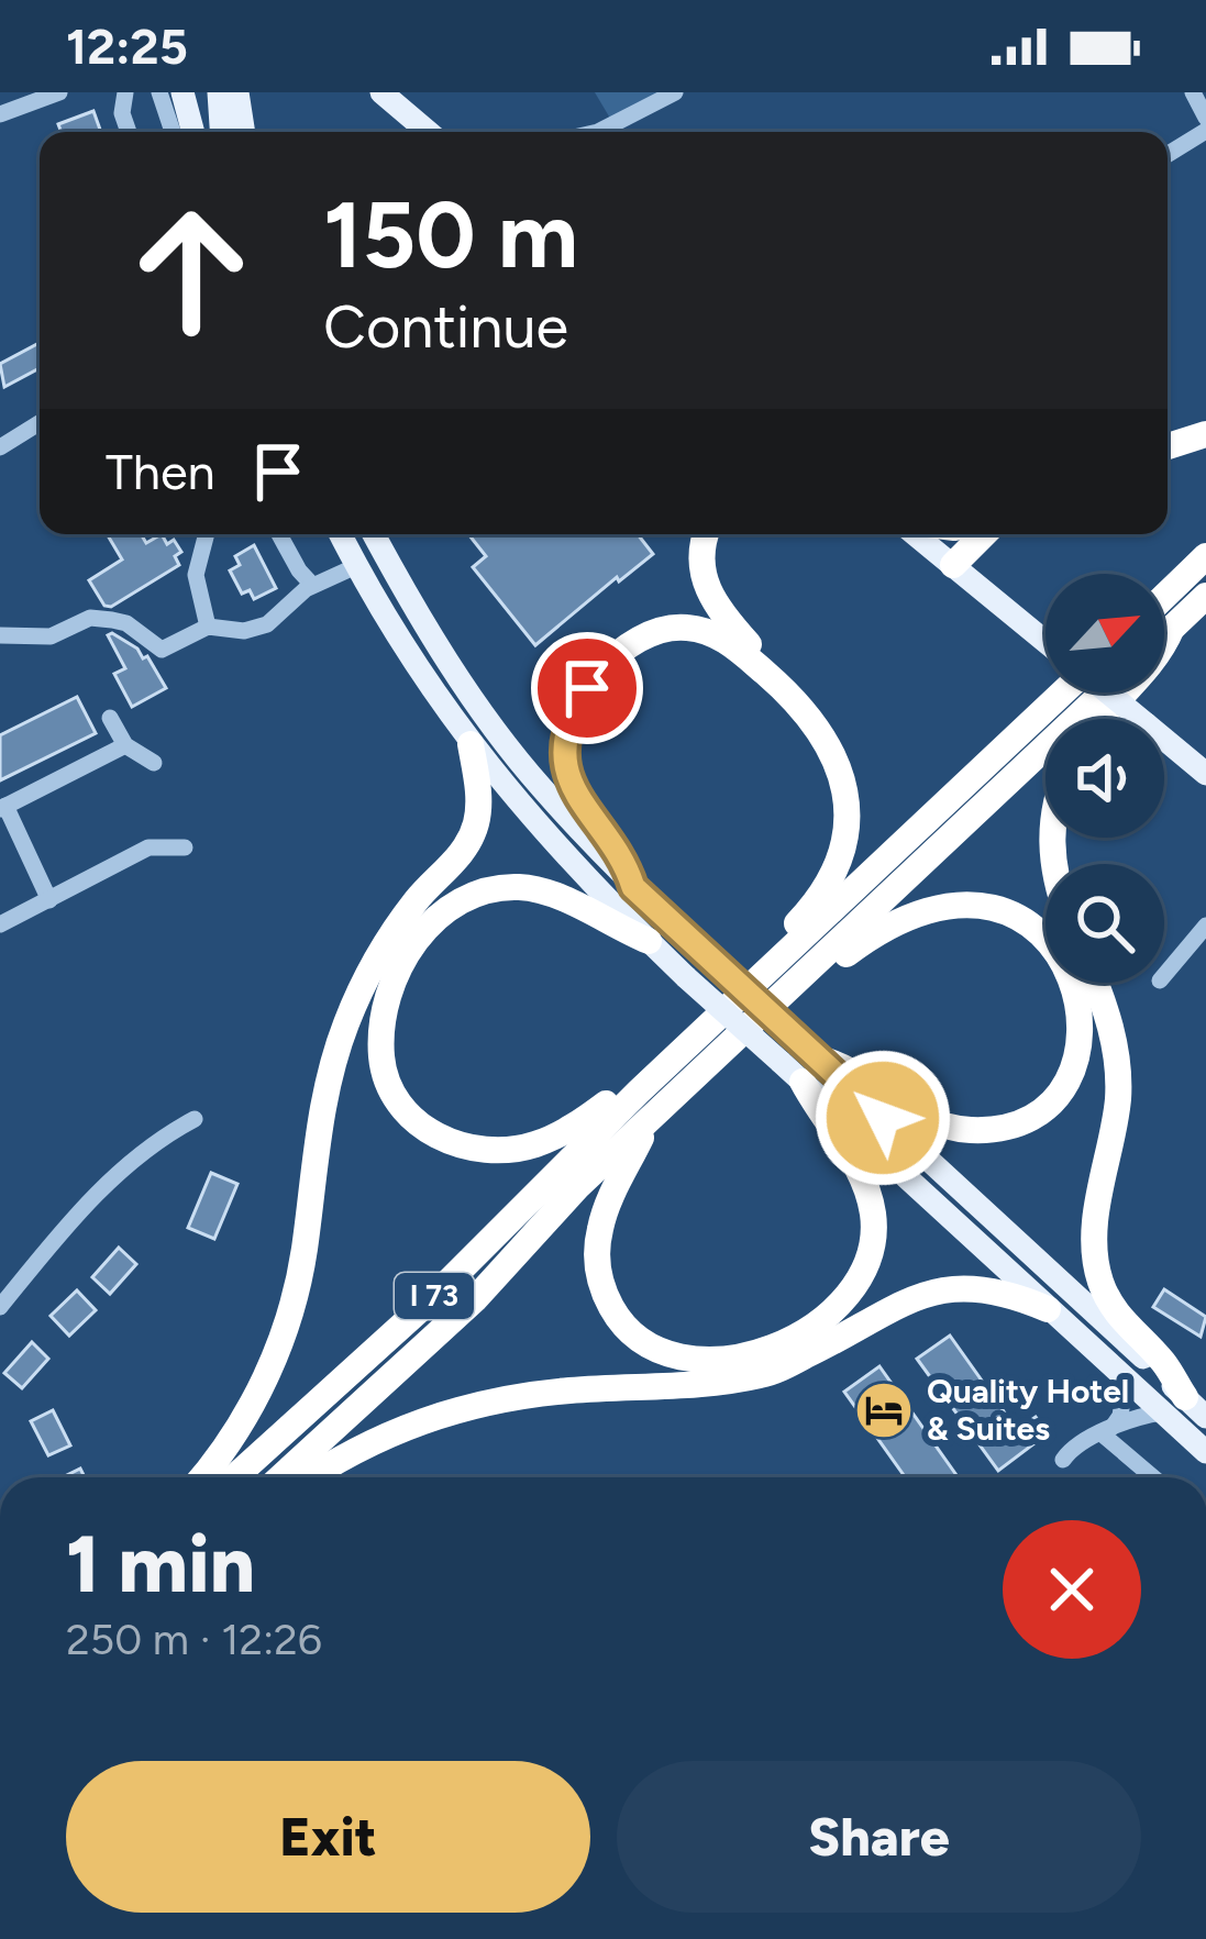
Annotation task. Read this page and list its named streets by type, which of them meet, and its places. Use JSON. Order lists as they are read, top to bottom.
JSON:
{
  "streets": {
    "highway": ["I 73"]
  },
  "places": {
    "hotel": ["Quality Hotel & Suites"]
  },
  "north": "top right",
  "page": {
    "status": "12:25",
    "turn": ["150 m", "Continue"],
    "then": "Then",
    "heading": ["1 min", "250 m · 12:26"],
    "buttons": ["Exit", "Share"]
  }
}
